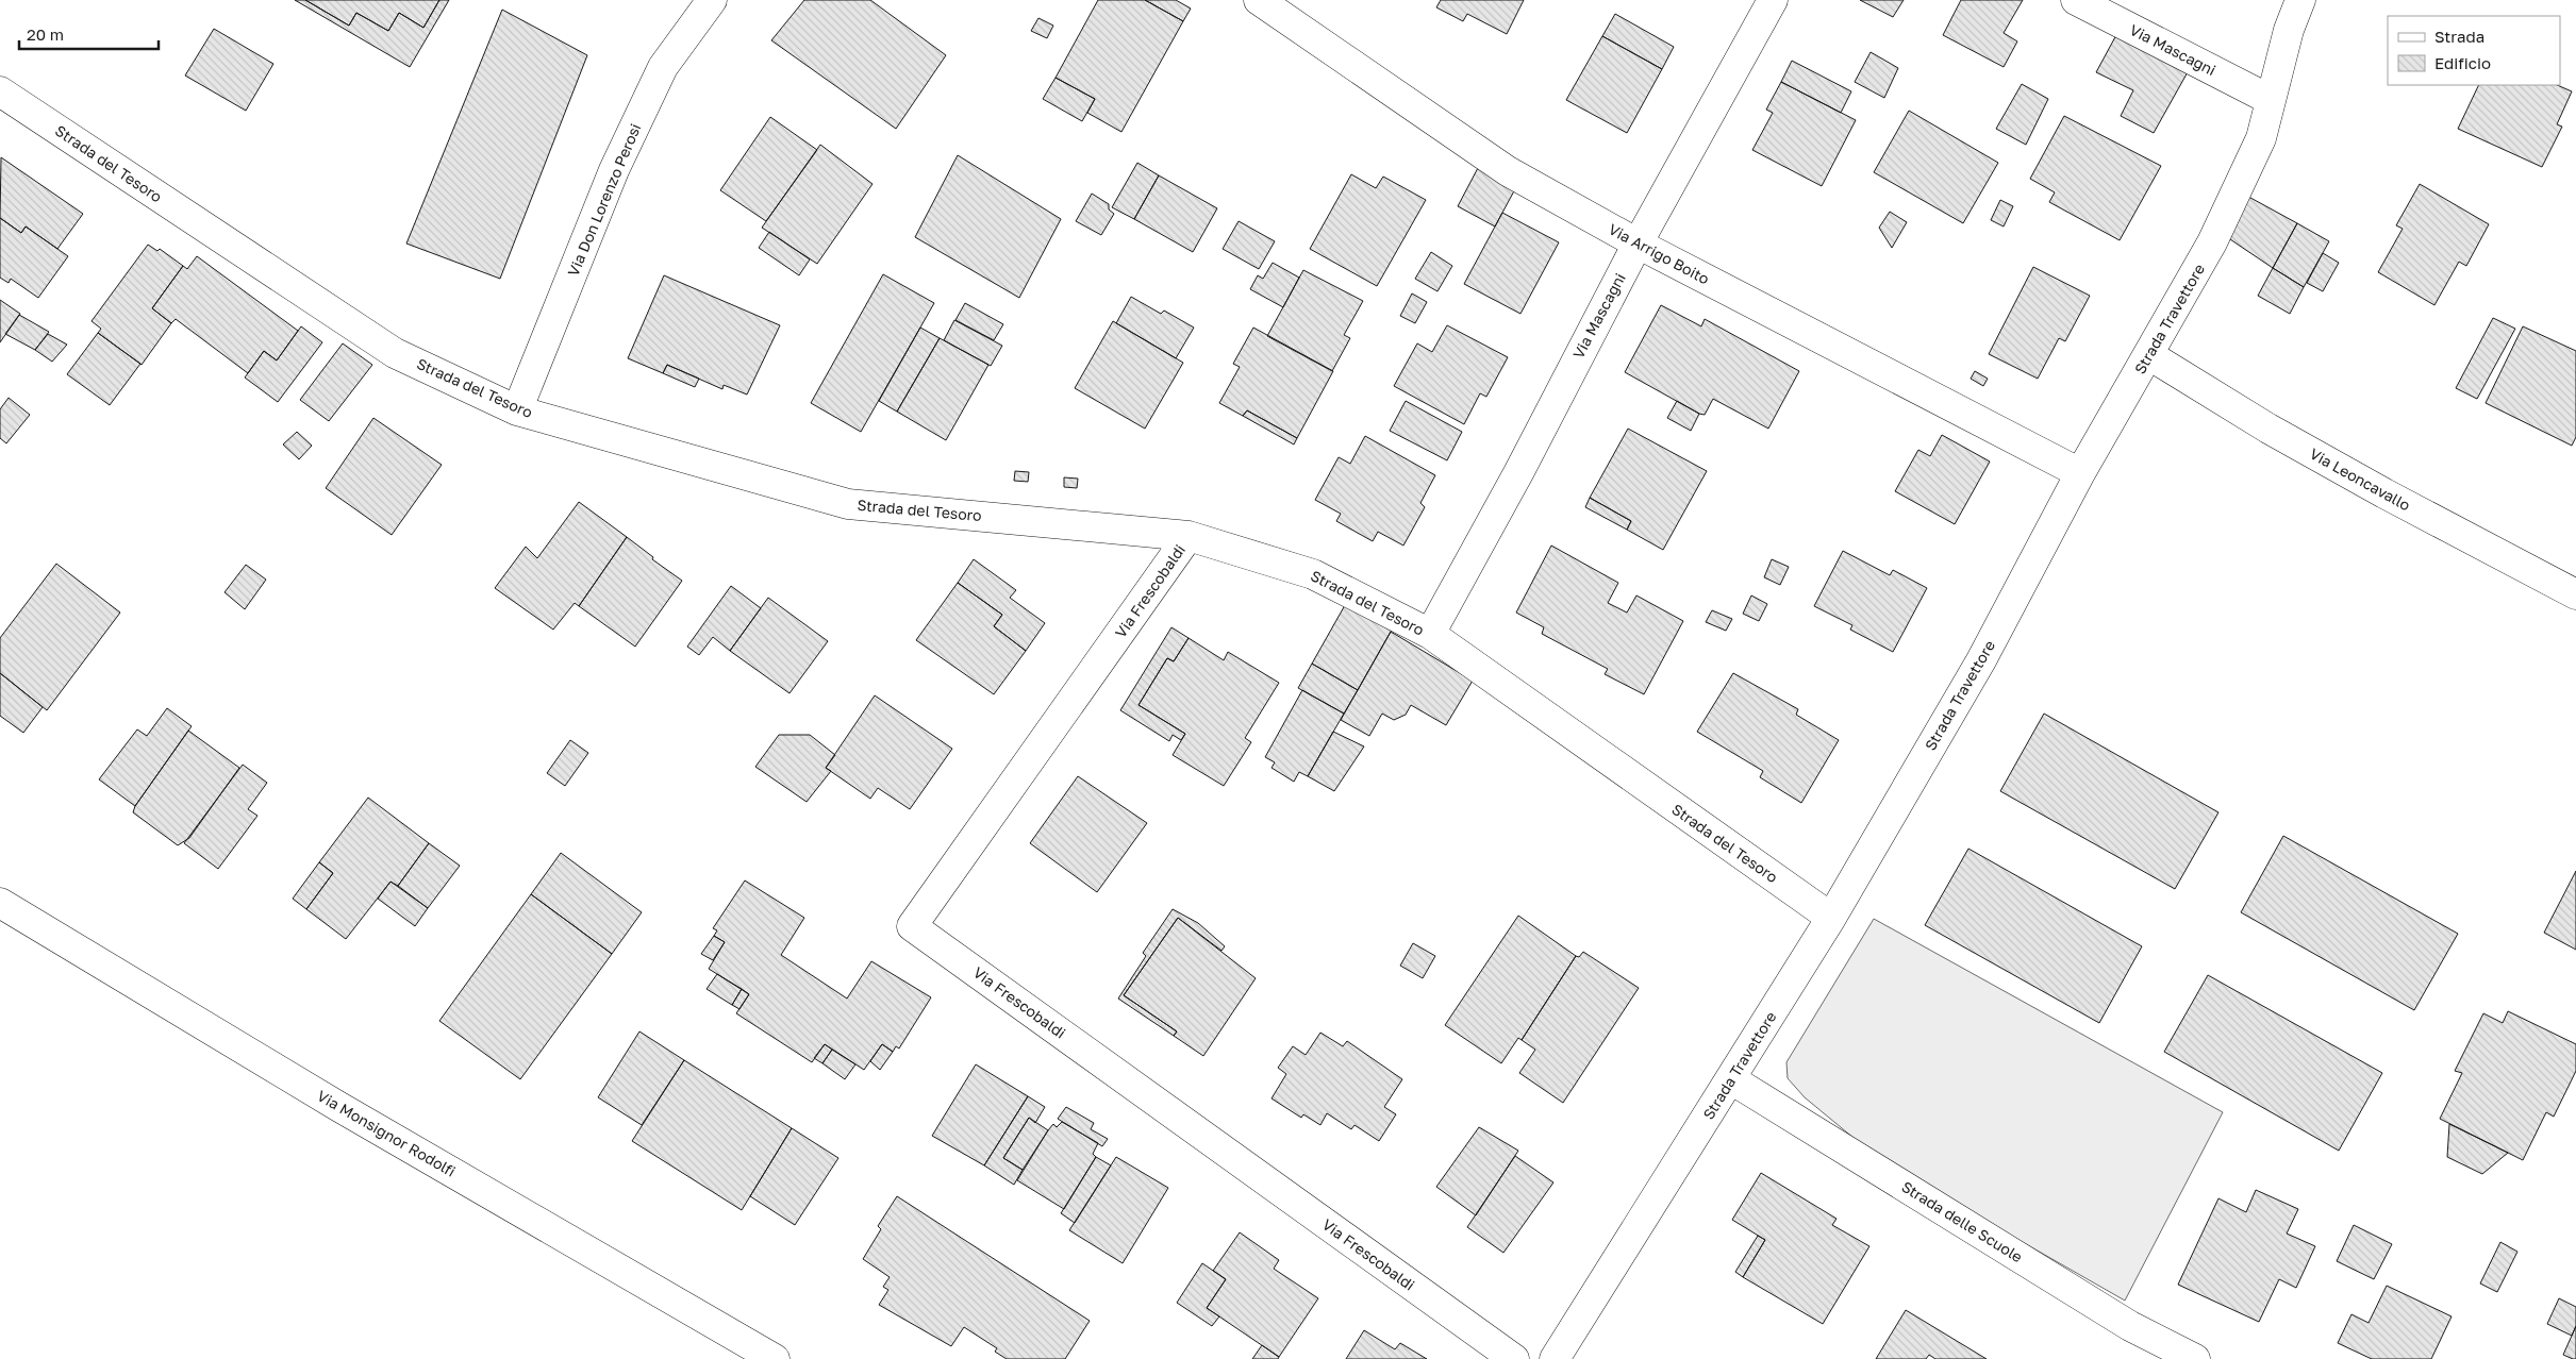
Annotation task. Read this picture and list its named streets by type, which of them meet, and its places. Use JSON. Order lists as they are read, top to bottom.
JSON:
{
  "streets": {
    "street": [
      "Via Mascagni",
      "Strada del Tesoro",
      "Via Don Lorenzo Perosi",
      "Via Arrigo Boito",
      "Strada Travettore",
      "Via Leoncavallo",
      "Via Frescobaldi",
      "Via Monsignor Rodolfi",
      "Strada delle Scuole"
    ]
  },
  "crossings": [
    ["Via Mascagni", "Strada del Tesoro"],
    ["Via Mascagni", "Via Arrigo Boito"],
    ["Via Mascagni", "Strada Travettore"],
    ["Strada del Tesoro", "Via Don Lorenzo Perosi"],
    ["Strada del Tesoro", "Strada Travettore"],
    ["Strada del Tesoro", "Via Frescobaldi"],
    ["Via Arrigo Boito", "Strada Travettore"],
    ["Strada Travettore", "Via Leoncavallo"],
    ["Strada Travettore", "Strada delle Scuole"]
  ],
  "legend": ["Strada", "Edificio"],
  "scale_bar": "20 m"
}
